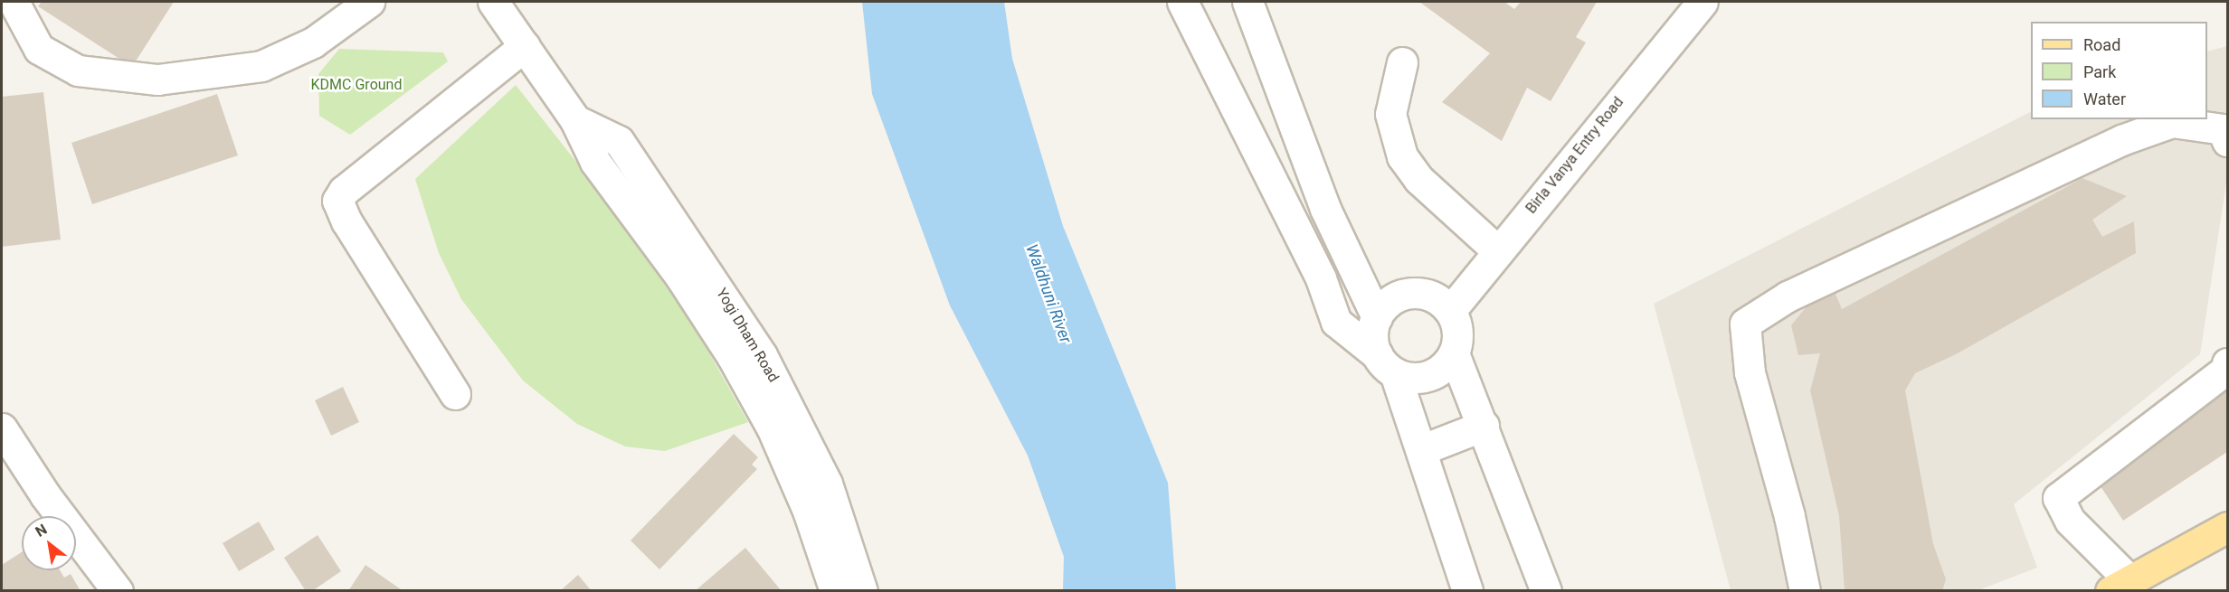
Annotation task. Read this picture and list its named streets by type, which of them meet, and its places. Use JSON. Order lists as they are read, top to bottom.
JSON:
{
  "streets": {
    "street": ["Birla Vanya Entry Road", "Yogi Dham Road"]
  },
  "water": ["Waldhuni River"],
  "parks": ["KDMC Ground"],
  "legend": ["Road", "Park", "Water"],
  "north": "top left"
}
